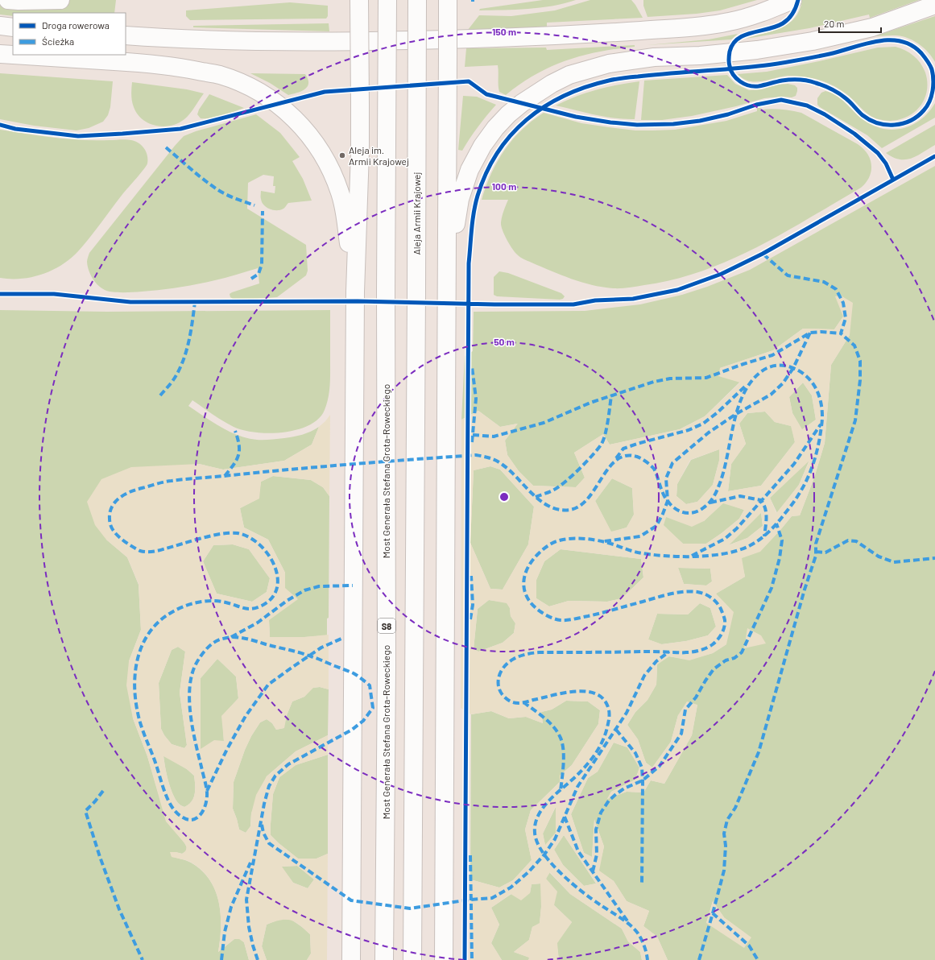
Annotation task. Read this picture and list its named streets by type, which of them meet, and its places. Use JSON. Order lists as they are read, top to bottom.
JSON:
{
  "streets": {
    "highway": ["Aleja Armii Krajowej", "Most Generała Stefana Grota-Roweckiego", "S8"]
  },
  "places": ["Aleja im. Armii Krajowej"],
  "legend": ["Droga rowerowa", "Ścieżka"],
  "scale_bar": "20 m",
  "rings": ["150 m", "100 m", "50 m"]
}
